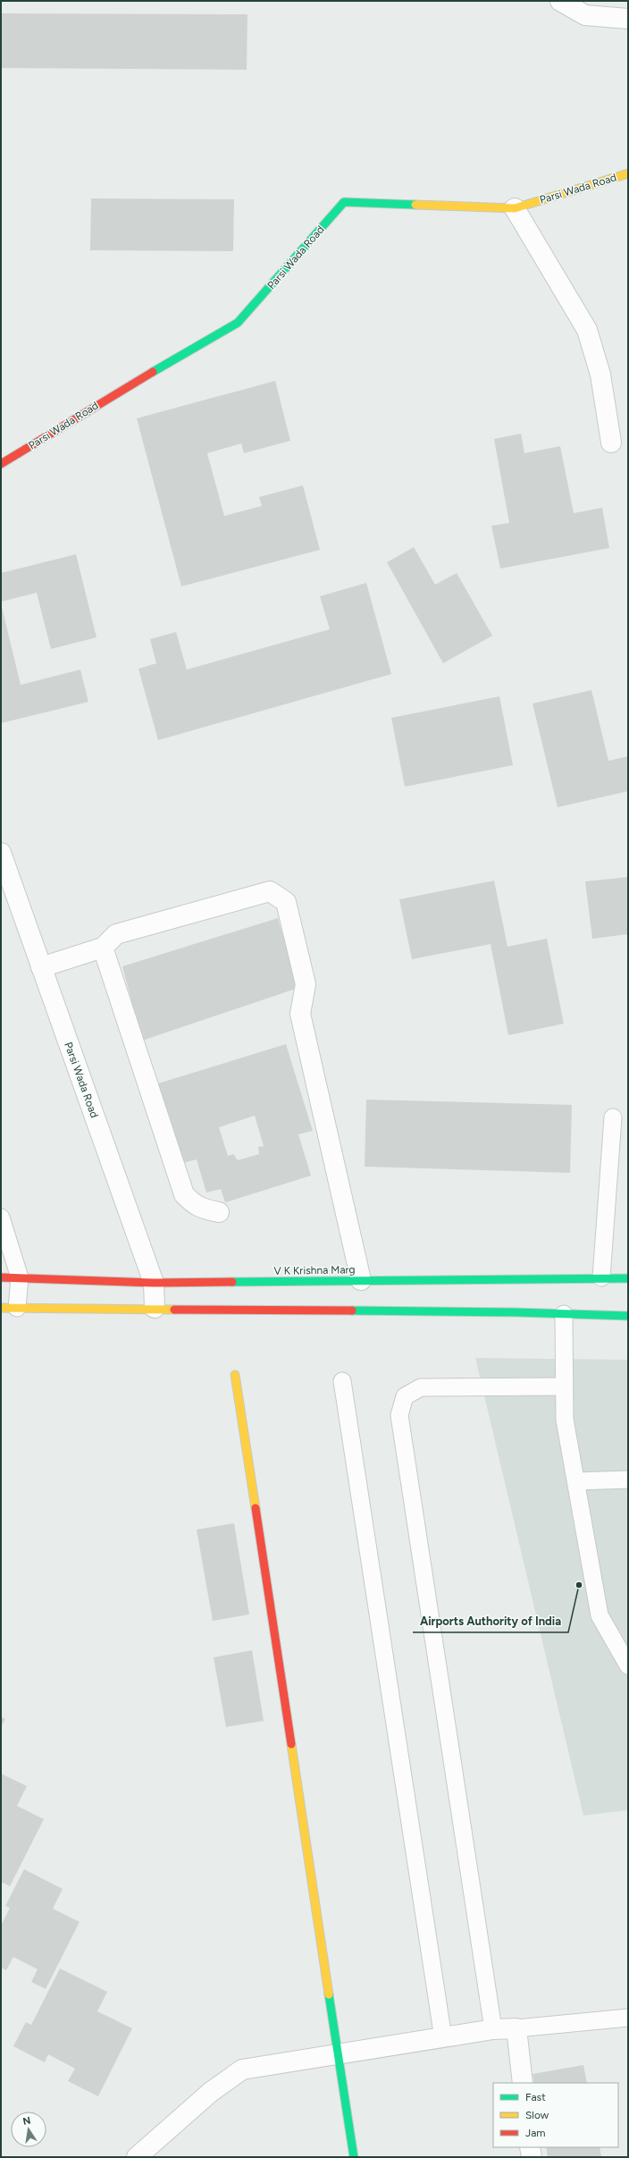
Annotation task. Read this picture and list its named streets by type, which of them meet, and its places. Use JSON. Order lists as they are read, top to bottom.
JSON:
{
  "streets": {
    "street": ["Parsi Wada Road", "V K Krishna Marg"]
  },
  "crossings": [
    ["Parsi Wada Road", "V K Krishna Marg"]
  ],
  "places": ["Airports Authority of India"],
  "legend": ["Fast", "Slow", "Jam"],
  "north": "top"
}
